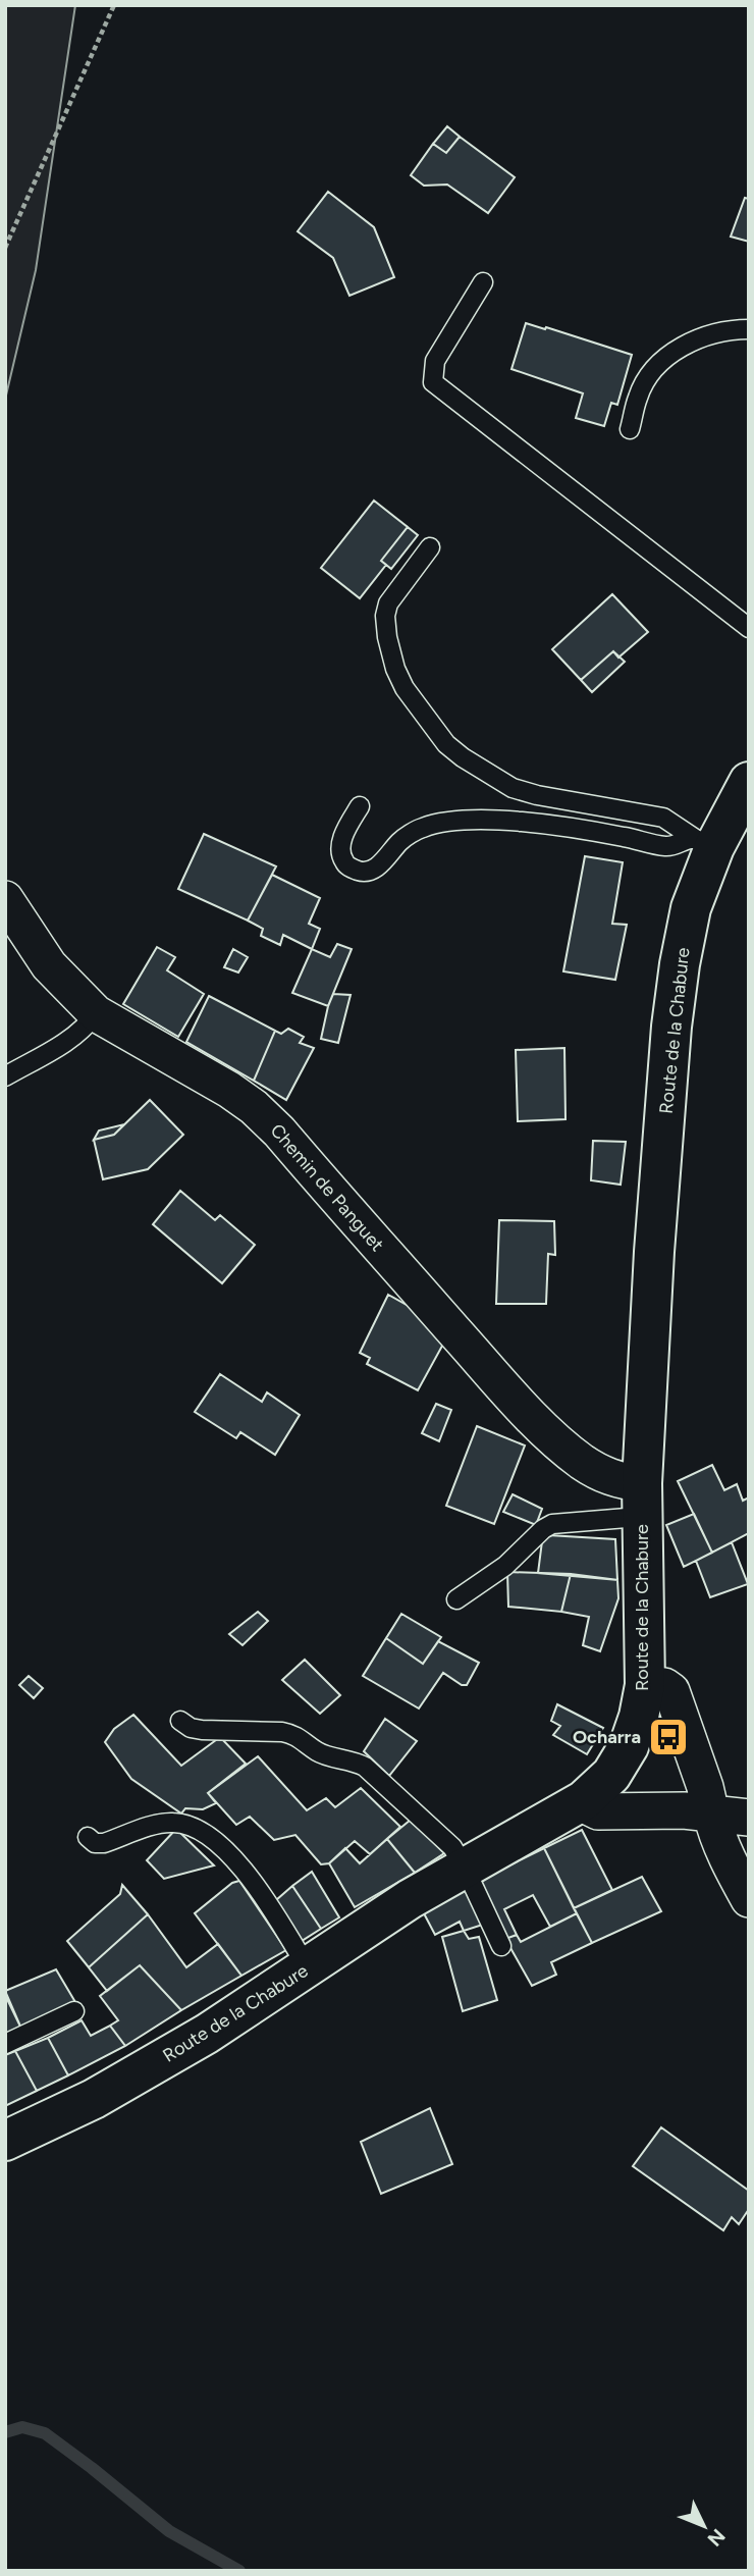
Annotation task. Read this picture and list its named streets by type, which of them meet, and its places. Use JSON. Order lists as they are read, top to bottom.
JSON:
{
  "streets": {
    "main road": ["Route de la Chabure"],
    "street": ["Chemin de Panguet"]
  },
  "crossings": [
    ["Route de la Chabure", "Chemin de Panguet"]
  ],
  "places": {
    "bus stop": ["Ocharra"]
  },
  "north": "bottom right"
}
